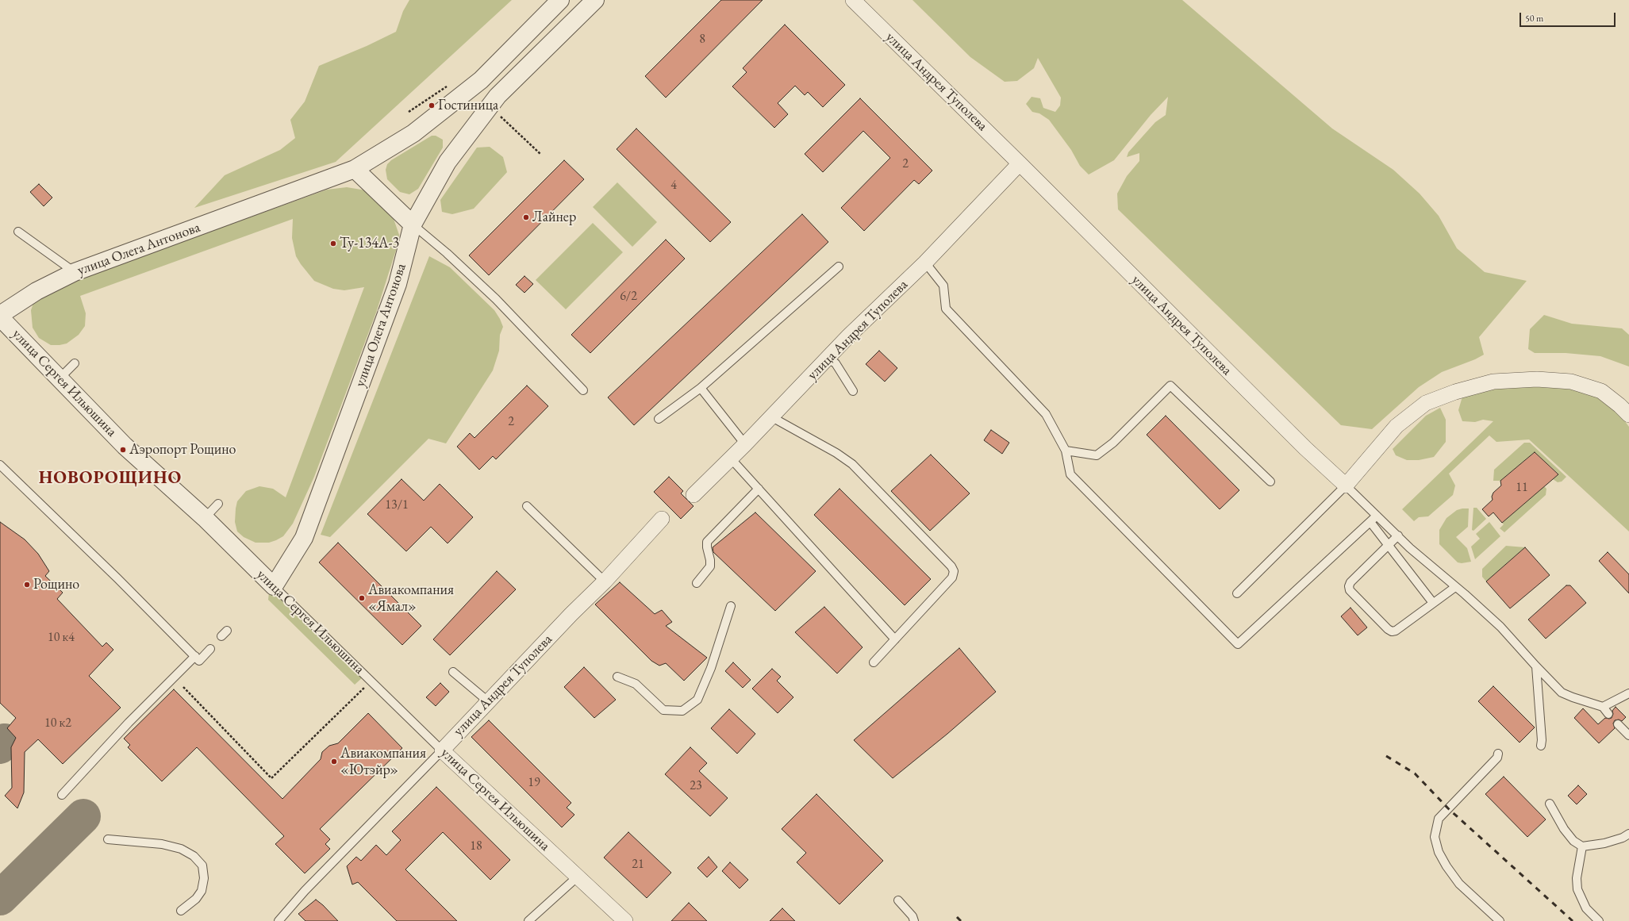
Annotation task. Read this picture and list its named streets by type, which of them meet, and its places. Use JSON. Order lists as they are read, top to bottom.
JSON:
{
  "streets": {
    "street": ["улица Андрея Туполева", "улица Олега Антонова", "улица Сергея Ильюшина"]
  },
  "crossings": [
    ["улица Андрея Туполева", "улица Сергея Ильюшина"],
    ["улица Олега Антонова", "улица Сергея Ильюшина"]
  ],
  "districts": ["НОВОРОЩИНО"],
  "places": [
    "Гостиница",
    "Лайнер",
    "Ту-134А-3",
    "Аэропорт Рощино",
    "Рощино",
    "Авиакомпания «Ямал»",
    "Авиакомпания «Ютэйр»"
  ],
  "house_numbers": [
    "8",
    "2",
    "4",
    "6/2",
    "2",
    "11",
    "13/1",
    "10 к4",
    "10 к2",
    "19",
    "23",
    "18",
    "21"
  ],
  "scale_bar": "50 m"
}
